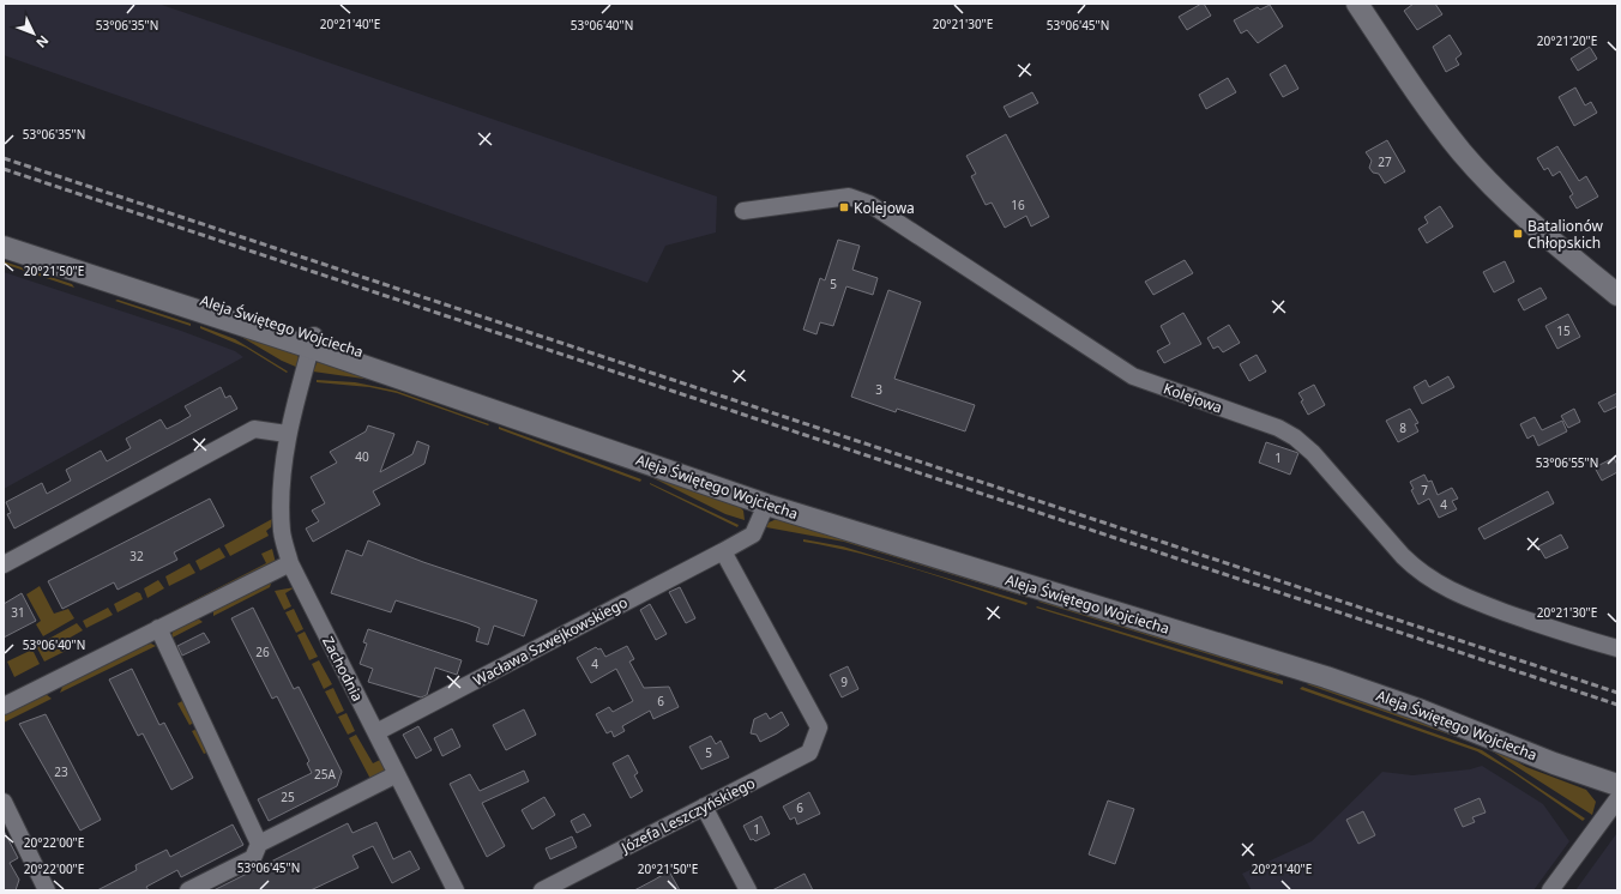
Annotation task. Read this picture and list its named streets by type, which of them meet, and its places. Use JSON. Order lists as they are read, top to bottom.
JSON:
{
  "streets": {
    "street": [
      "Aleja Świętego Wojciecha",
      "Kolejowa",
      "Wacława Szwejkowskiego",
      "Zachodnia",
      "Józefa Leszczyńskiego"
    ]
  },
  "crossings": [
    ["Aleja Świętego Wojciecha", "Wacława Szwejkowskiego"],
    ["Aleja Świętego Wojciecha", "Zachodnia"],
    ["Wacława Szwejkowskiego", "Zachodnia"],
    ["Wacława Szwejkowskiego", "Józefa Leszczyńskiego"]
  ],
  "places": {
    "transit": ["Kolejowa", "Batalionów Chłopskich"]
  },
  "house_numbers": [
    "27",
    "16",
    "5",
    "15",
    "3",
    "8",
    "40",
    "1",
    "7",
    "4",
    "32",
    "31",
    "26",
    "4",
    "9",
    "6",
    "5",
    "23",
    "25A",
    "25",
    "6",
    "1"
  ],
  "north": "bottom right",
  "coordinates": [
    "20°21'40\"E",
    "20°21'30\"E",
    "53°06'35\"N",
    "53°06'40\"N",
    "53°06'45\"N",
    "20°21'20\"E",
    "20°21'50\"E",
    "53°06'55\"N",
    "20°22'00\"E"
  ]
}
